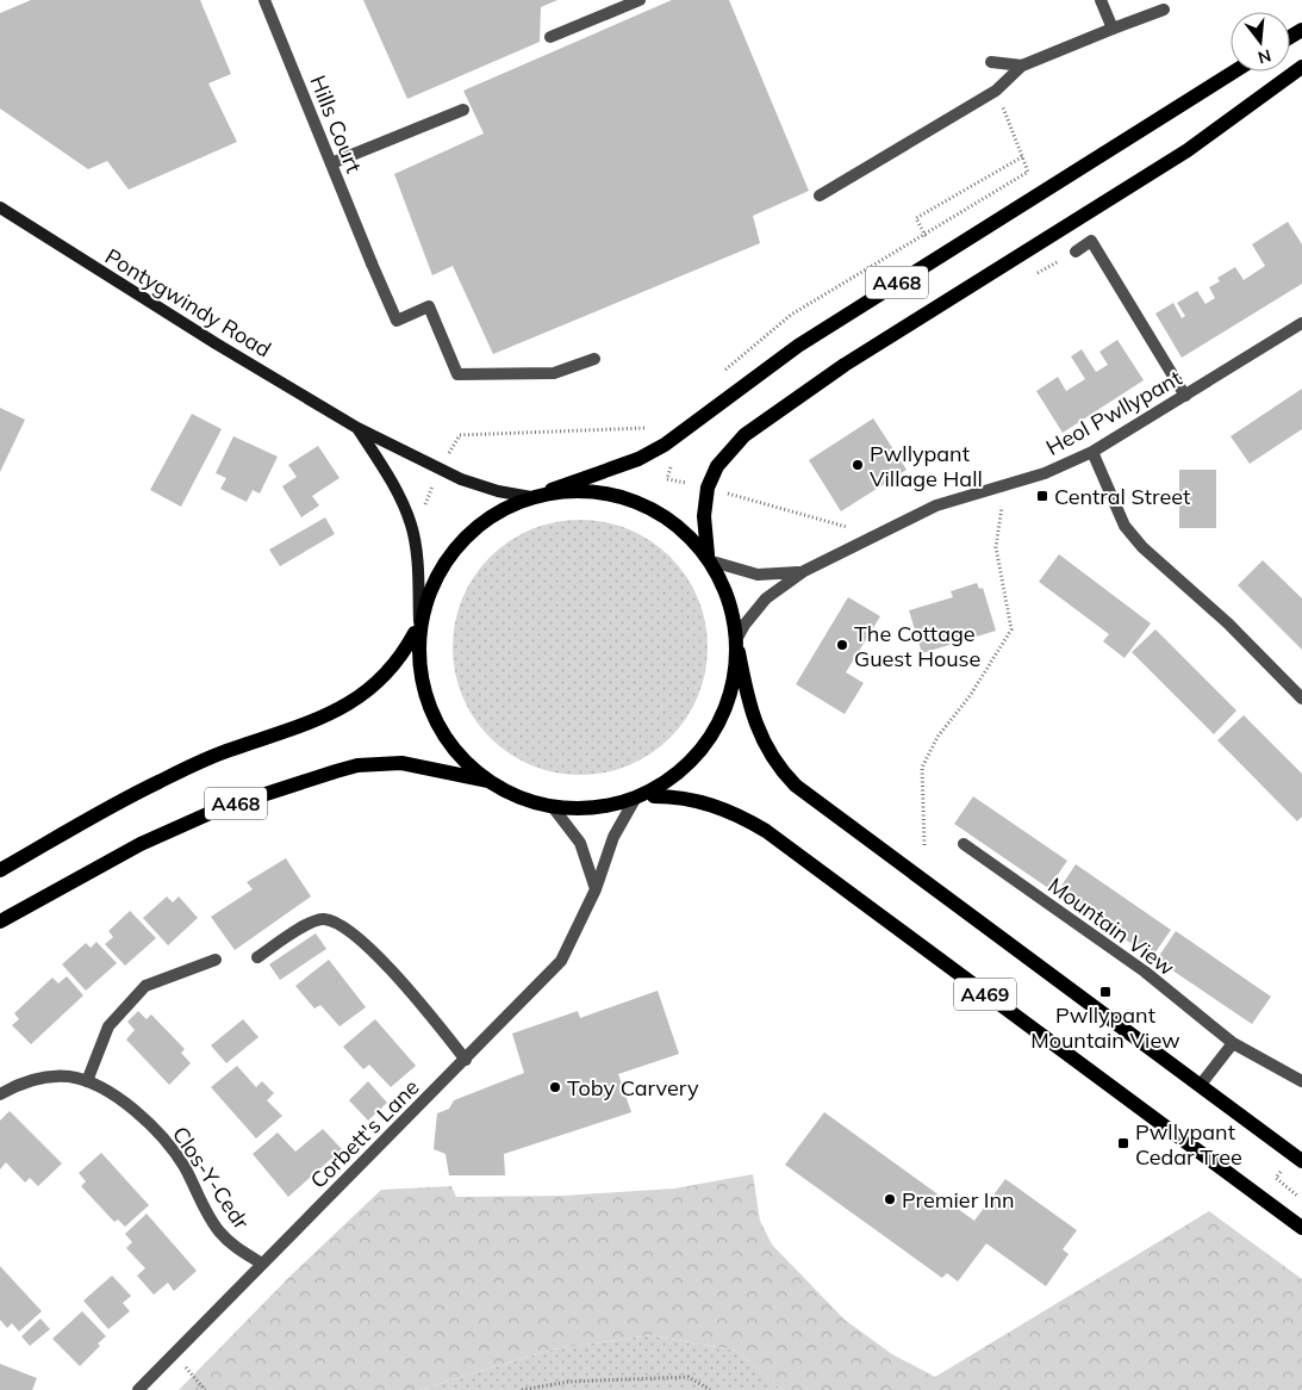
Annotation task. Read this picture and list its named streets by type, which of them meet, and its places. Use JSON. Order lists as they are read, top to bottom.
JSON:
{
  "streets": {
    "main road": ["A468", "Pontygwindy Road", "A469"],
    "street": [
      "Hills Court",
      "Heol Pwllypant",
      "Mountain View",
      "Corbett's Lane",
      "Clos-Y-Cedr"
    ]
  },
  "crossings": [
    ["A468", "Pontygwindy Road"],
    ["A468", "Heol Pwllypant"],
    ["Heol Pwllypant", "A469"],
    ["Corbett's Lane", "Clos-Y-Cedr"]
  ],
  "places": {
    "other": [
      "Pwllypant Village Hall",
      "The Cottage Guest House",
      "Toby Carvery",
      "Premier Inn"
    ],
    "transit": ["Central Street", "Pwllypant Mountain View", "Pwllypant Cedar Tree"]
  },
  "north": "bottom"
}
